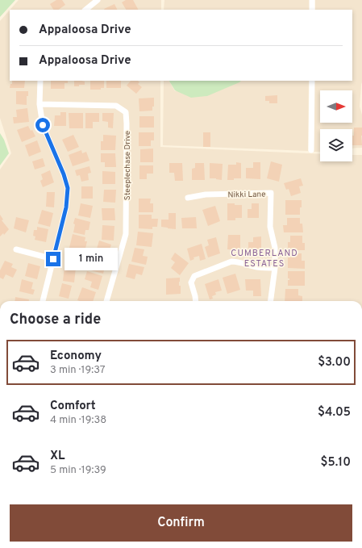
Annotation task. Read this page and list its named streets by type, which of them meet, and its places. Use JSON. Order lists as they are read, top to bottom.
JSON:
{
  "streets": {
    "street": ["Steeplechase Drive", "Nikki Lane"]
  },
  "districts": ["CUMBERLAND ESTATES"],
  "north": "right",
  "page": {
    "banner": ["Appaloosa Drive", "Appaloosa Drive"],
    "bubble": "1 min",
    "heading": "Choose a ride",
    "list": [
      {
        "name": "Economy",
        "note": "3 min · 19:37",
        "value": "$3.00"
      },
      {
        "name": "Comfort",
        "note": "4 min · 19:38",
        "value": "$4.05"
      },
      {
        "name": "XL",
        "note": "5 min · 19:39",
        "value": "$5.10"
      }
    ],
    "buttons": "Confirm"
  }
}
